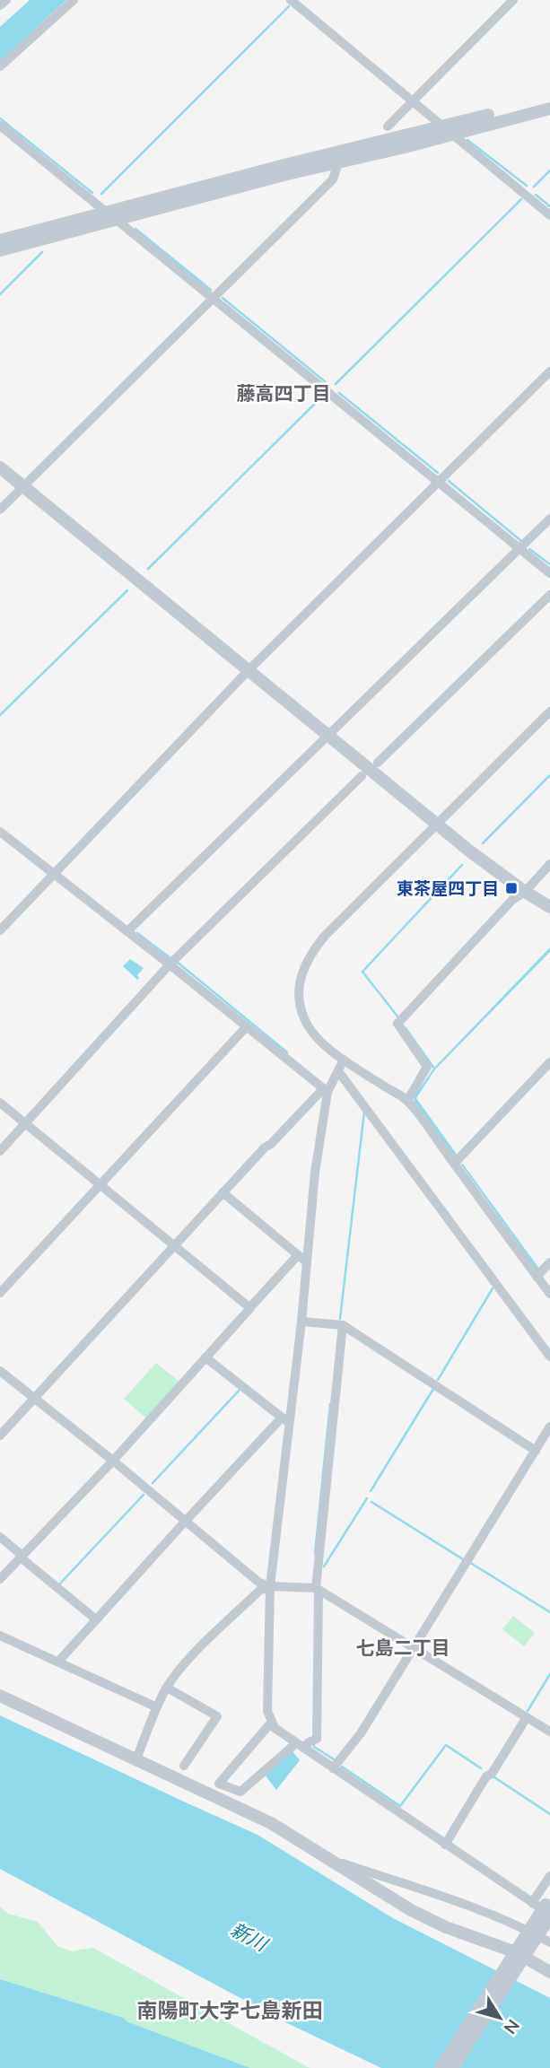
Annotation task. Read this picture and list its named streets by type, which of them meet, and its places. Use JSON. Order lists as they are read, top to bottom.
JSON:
{
  "districts": ["藤高四丁目", "七島二丁目", "南陽町大字七島新田"],
  "water": ["新川"],
  "places": {
    "transit": ["東茶屋四丁目"]
  },
  "north": "bottom right"
}
